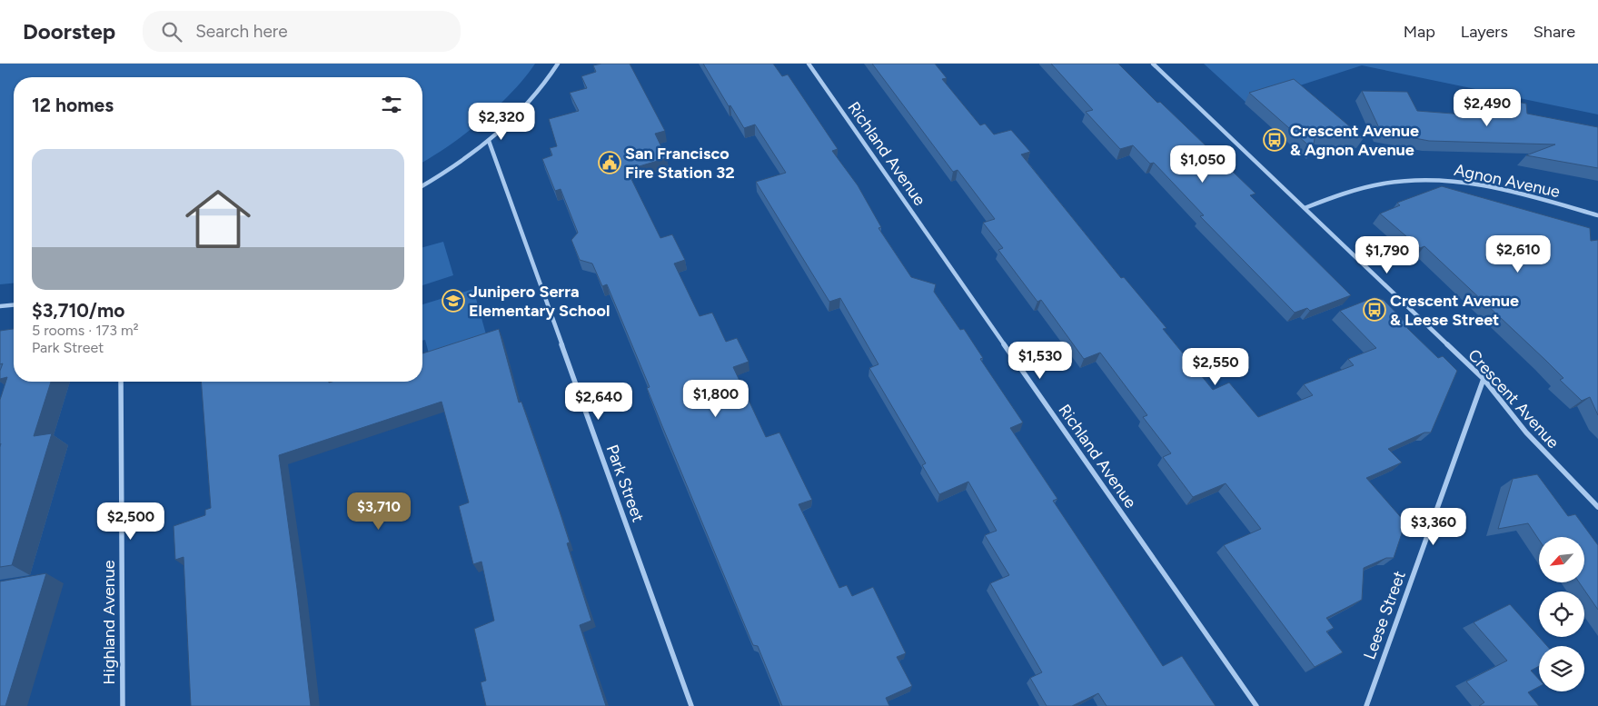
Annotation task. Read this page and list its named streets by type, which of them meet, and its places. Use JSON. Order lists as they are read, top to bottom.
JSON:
{
  "streets": {
    "street": [
      "Richland Avenue",
      "Agnon Avenue",
      "Crescent Avenue",
      "Park Street",
      "Leese Street",
      "Highland Avenue"
    ]
  },
  "crossings": [
    ["Agnon Avenue", "Crescent Avenue"],
    ["Crescent Avenue", "Leese Street"]
  ],
  "places": {
    "bus stop": ["Crescent Avenue & Agnon Avenue", "Crescent Avenue & Leese Street"],
    "public building": ["San Francisco Fire Station 32"],
    "school or university": ["Junipero Serra Elementary School"]
  },
  "north": "bottom left",
  "page": {
    "header": "Doorstep",
    "search": "Search here",
    "nav": ["Map", "Layers", "Share"],
    "heading": "12 homes",
    "price": [
      "$2,490",
      "$2,320",
      "$1,050",
      "$2,610",
      "$1,790",
      "$1,530",
      "$2,550",
      "$1,800",
      "$2,640",
      "$3,710",
      "$2,500",
      "$3,360"
    ],
    "list": [
      {
        "name": "$3,710/mo",
        "note": "5 rooms · 173 m² · Park Street"
      }
    ]
  }
}
